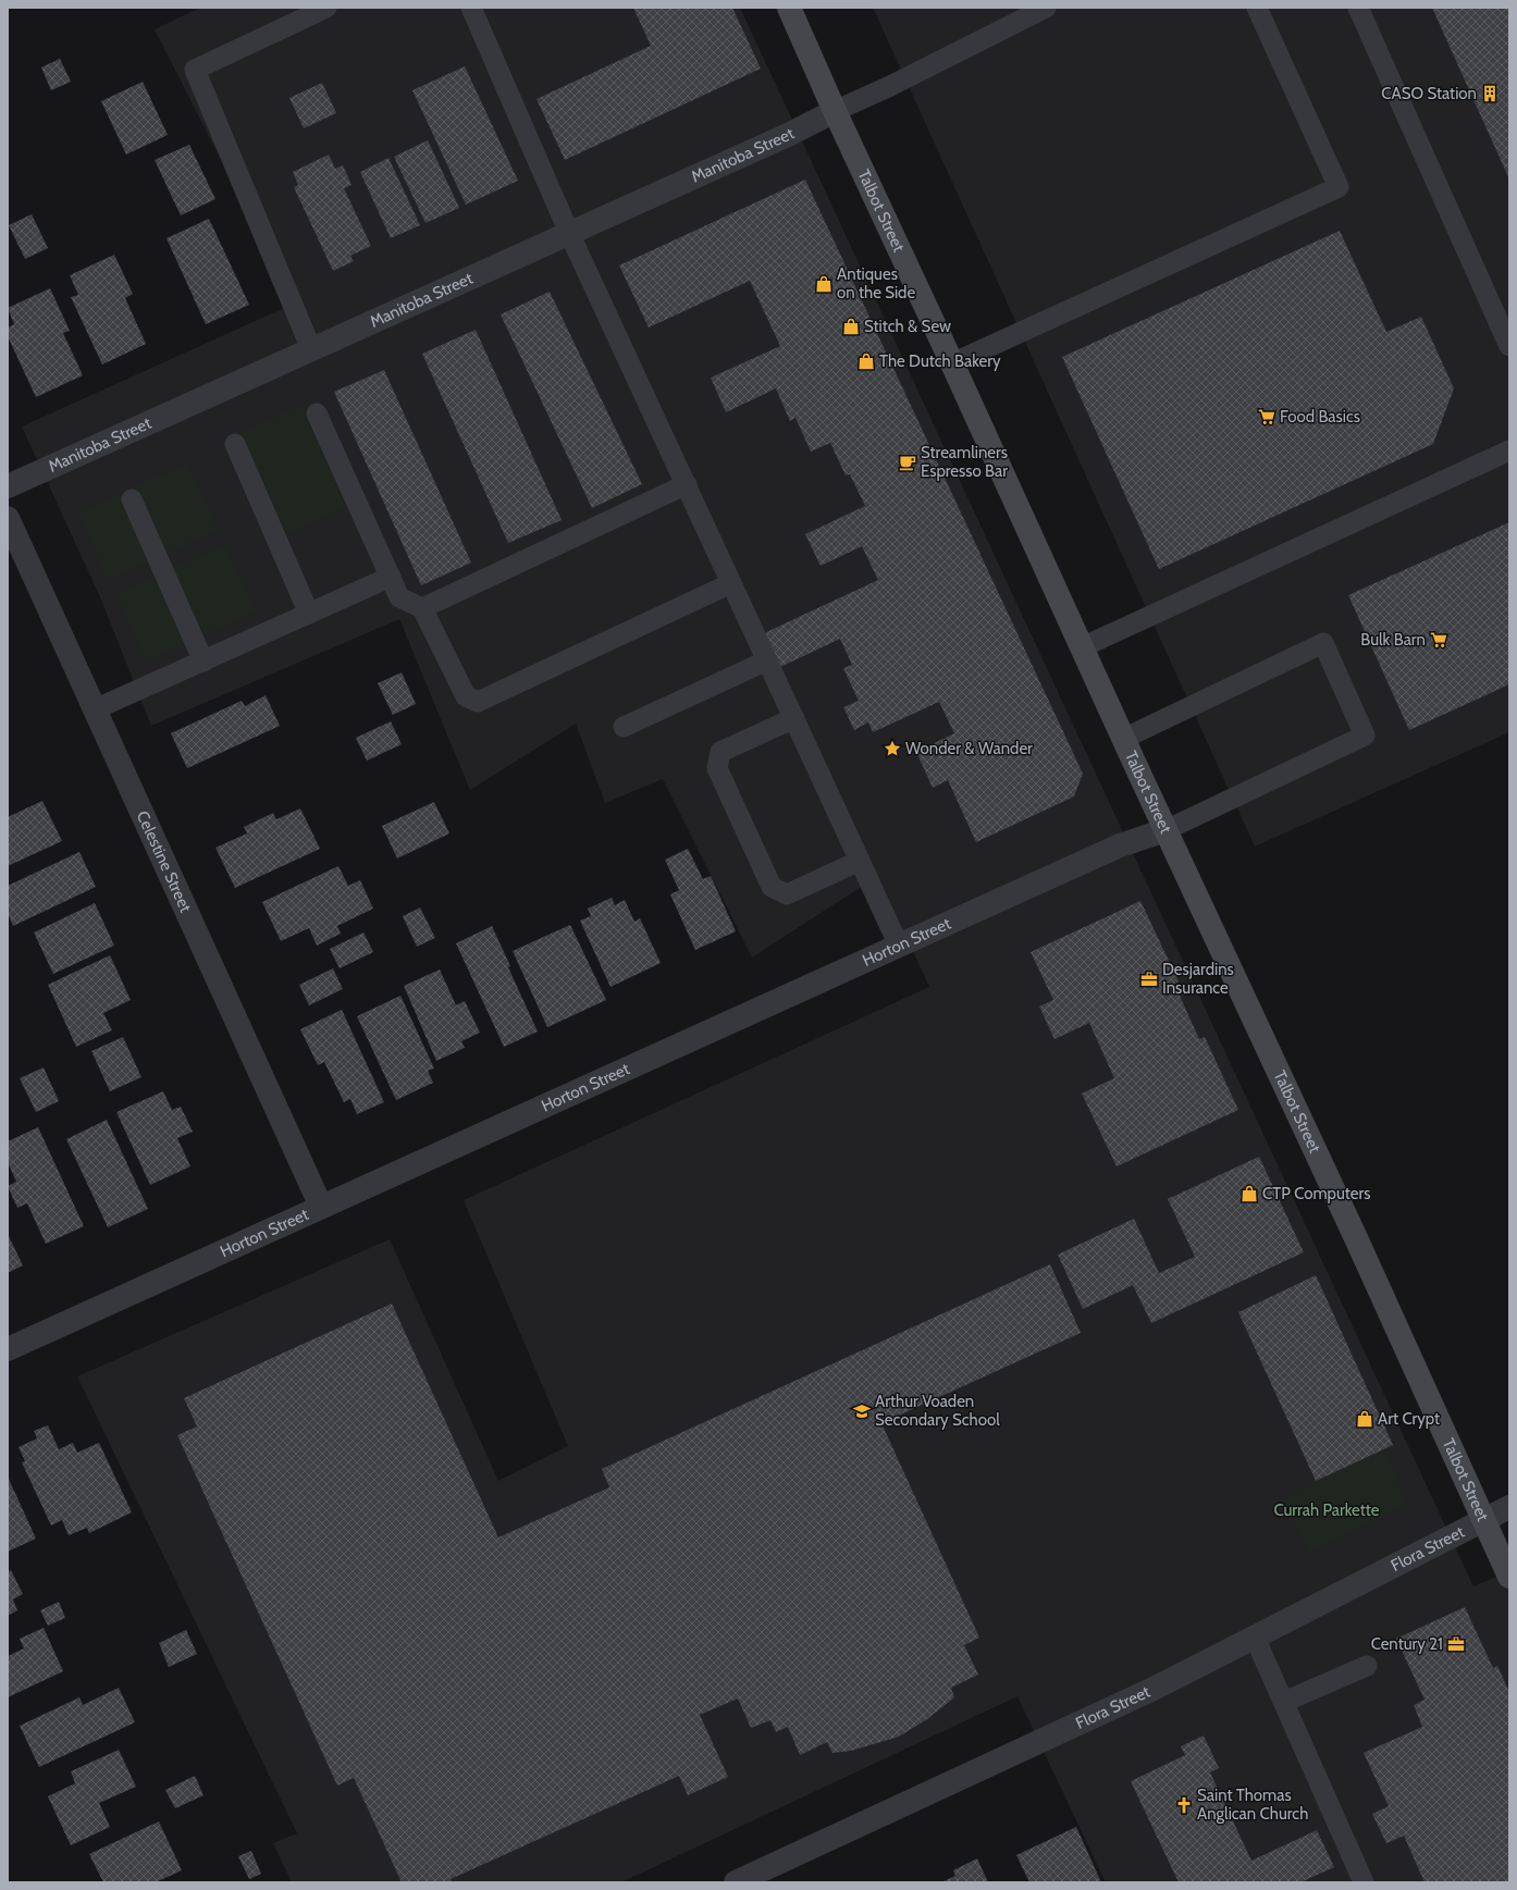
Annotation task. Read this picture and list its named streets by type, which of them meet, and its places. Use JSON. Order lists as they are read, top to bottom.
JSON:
{
  "streets": {
    "main road": ["Talbot Street"],
    "street": [
      "Manitoba Street",
      "Celestine Street",
      "Horton Street",
      "Flora Street"
    ]
  },
  "crossings": [
    ["Manitoba Street", "Talbot Street"],
    ["Talbot Street", "Horton Street"],
    ["Talbot Street", "Flora Street"],
    ["Celestine Street", "Horton Street"]
  ],
  "parks": ["Currah Parkette"],
  "places": {
    "building": ["CASO Station"],
    "shop": [
      "Antiques on the Side",
      "Stitch & Sew",
      "The Dutch Bakery",
      "CTP Computers",
      "Art Crypt"
    ],
    "supermarket": ["Food Basics", "Bulk Barn"],
    "cafe": ["Streamliners Espresso Bar"],
    "place": ["Wonder & Wander"],
    "office": ["Desjardins Insurance", "Century 21"],
    "school or university": ["Arthur Voaden Secondary School"],
    "church": ["Saint Thomas Anglican Church"]
  }
}
